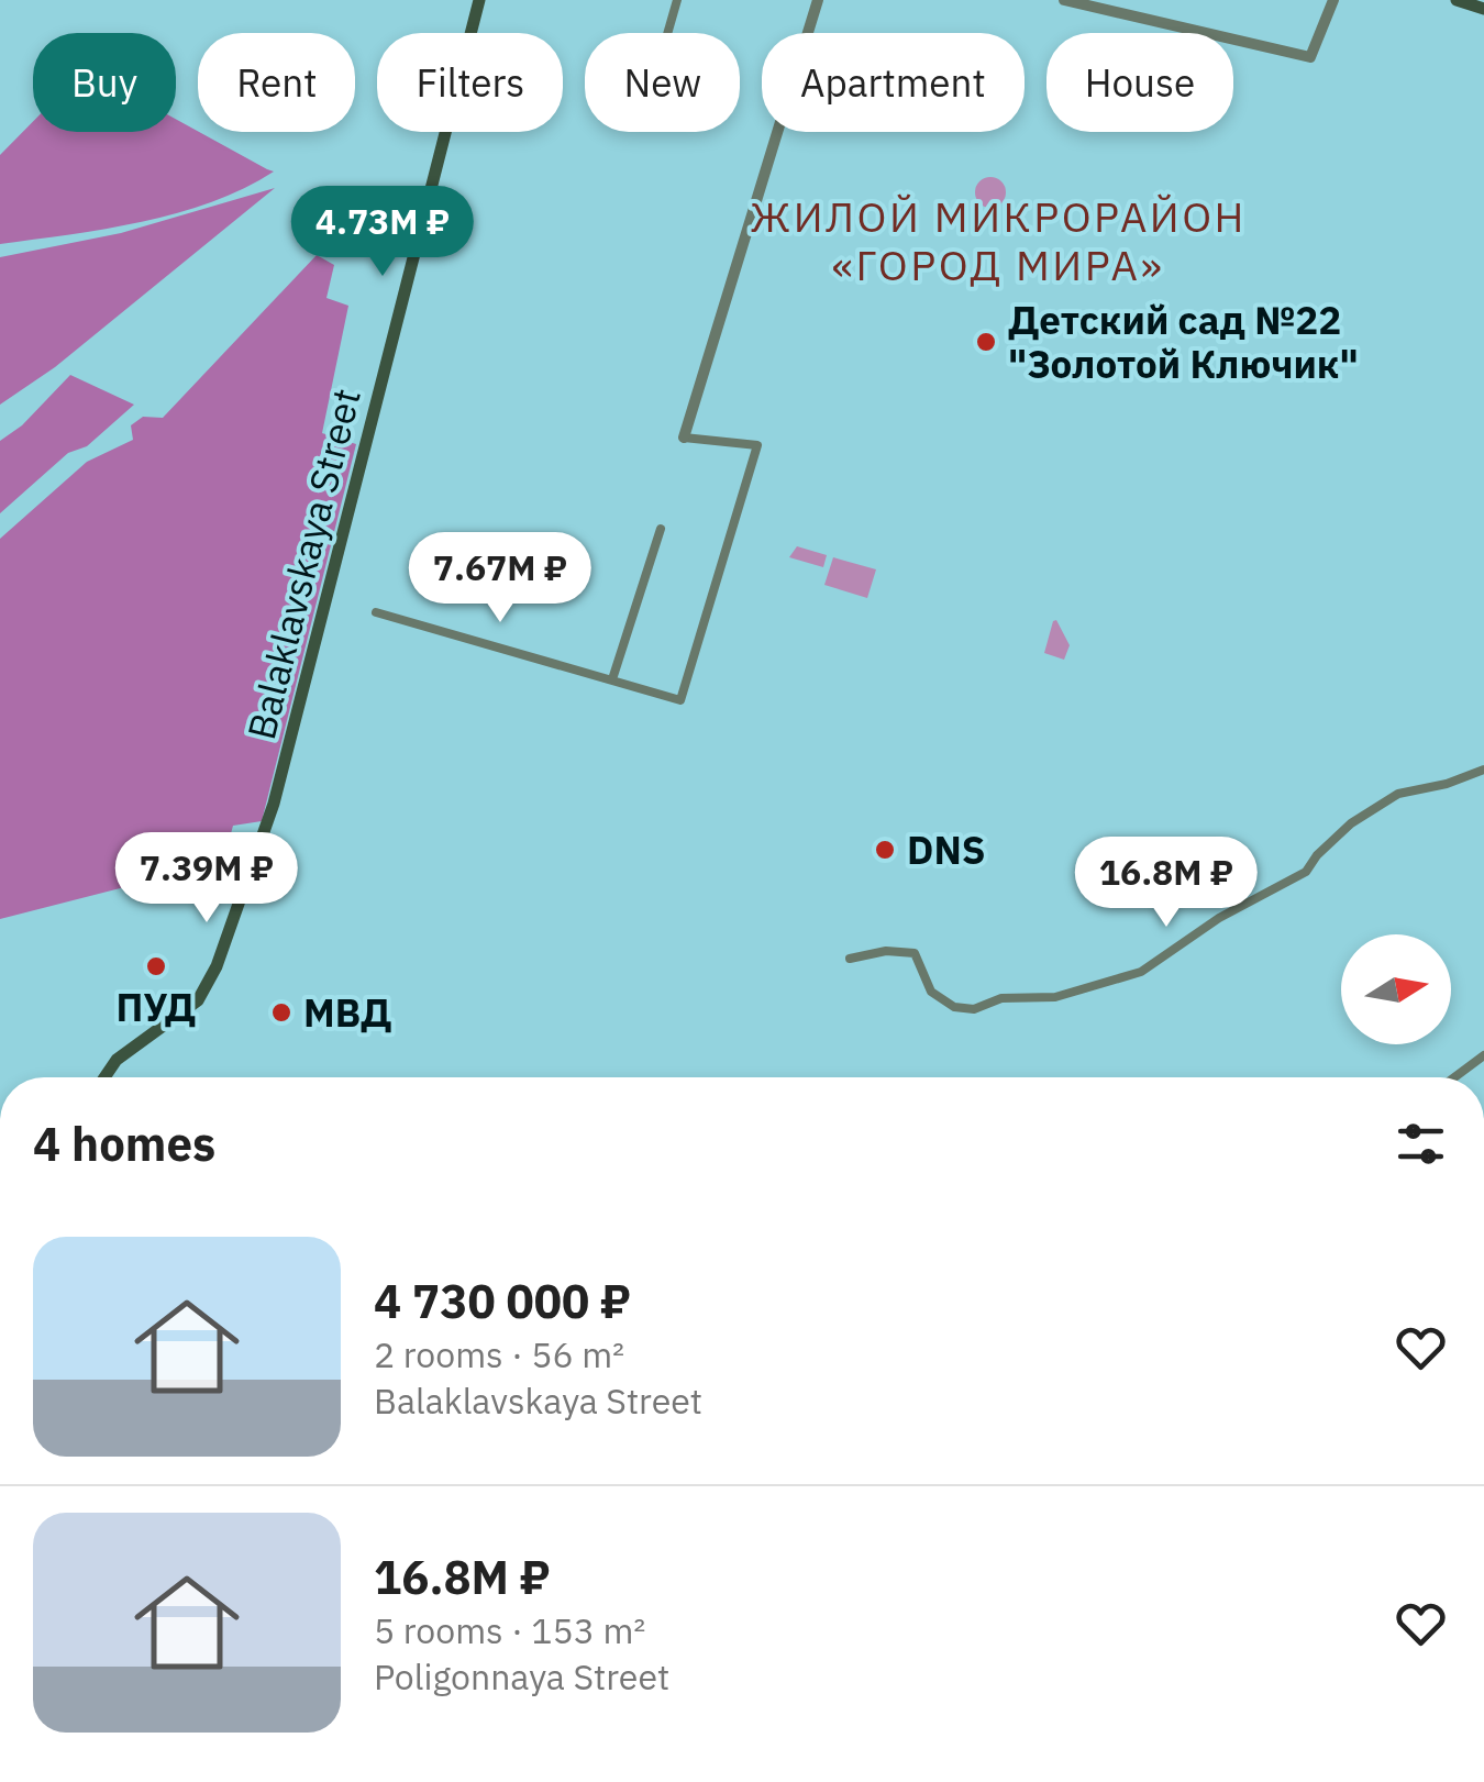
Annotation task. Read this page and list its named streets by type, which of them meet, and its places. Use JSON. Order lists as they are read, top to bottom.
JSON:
{
  "streets": {
    "main road": ["Balaklavskaya Street"]
  },
  "districts": ["ЖИЛОЙ МИКРОРАЙОН «ГОРОД МИРА»"],
  "places": [
    "Детский сад №22 \"Золотой Ключик\"",
    "DNS",
    "ПУД",
    "МВД"
  ],
  "north": "right",
  "page": {
    "chip": [
      "Buy",
      "Rent",
      "Filters",
      "New",
      "Apartment",
      "House"
    ],
    "price": [
      "4.73M ₽",
      "7.67M ₽",
      "7.39M ₽",
      "16.8M ₽"
    ],
    "heading": "4 homes",
    "list": [
      {
        "name": "4 730 000 ₽",
        "note": "2 rooms · 56 m² · Balaklavskaya Street"
      },
      {
        "name": "16.8M ₽",
        "note": "5 rooms · 153 m² · Poligonnaya Street"
      }
    ]
  }
}
